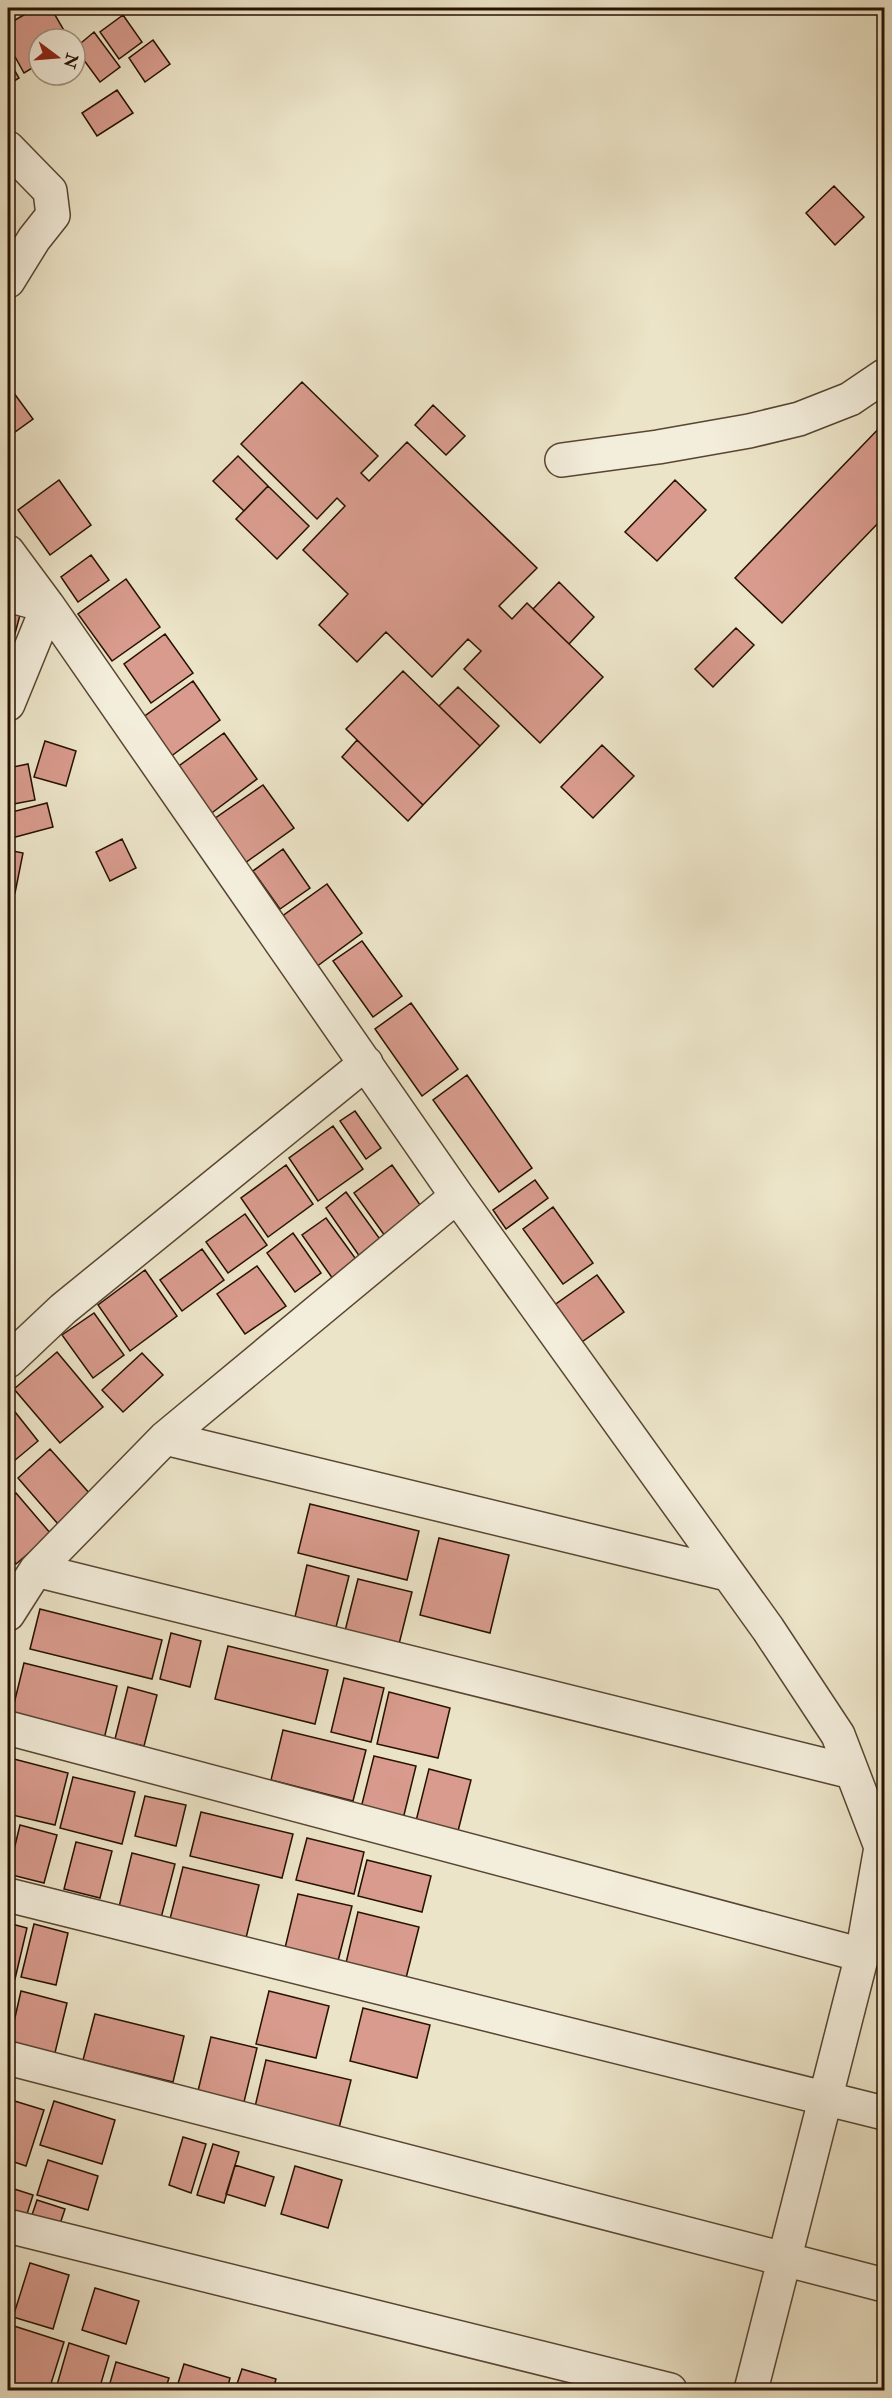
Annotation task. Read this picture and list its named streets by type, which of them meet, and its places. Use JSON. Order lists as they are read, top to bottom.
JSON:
{
  "north": "right"
}
